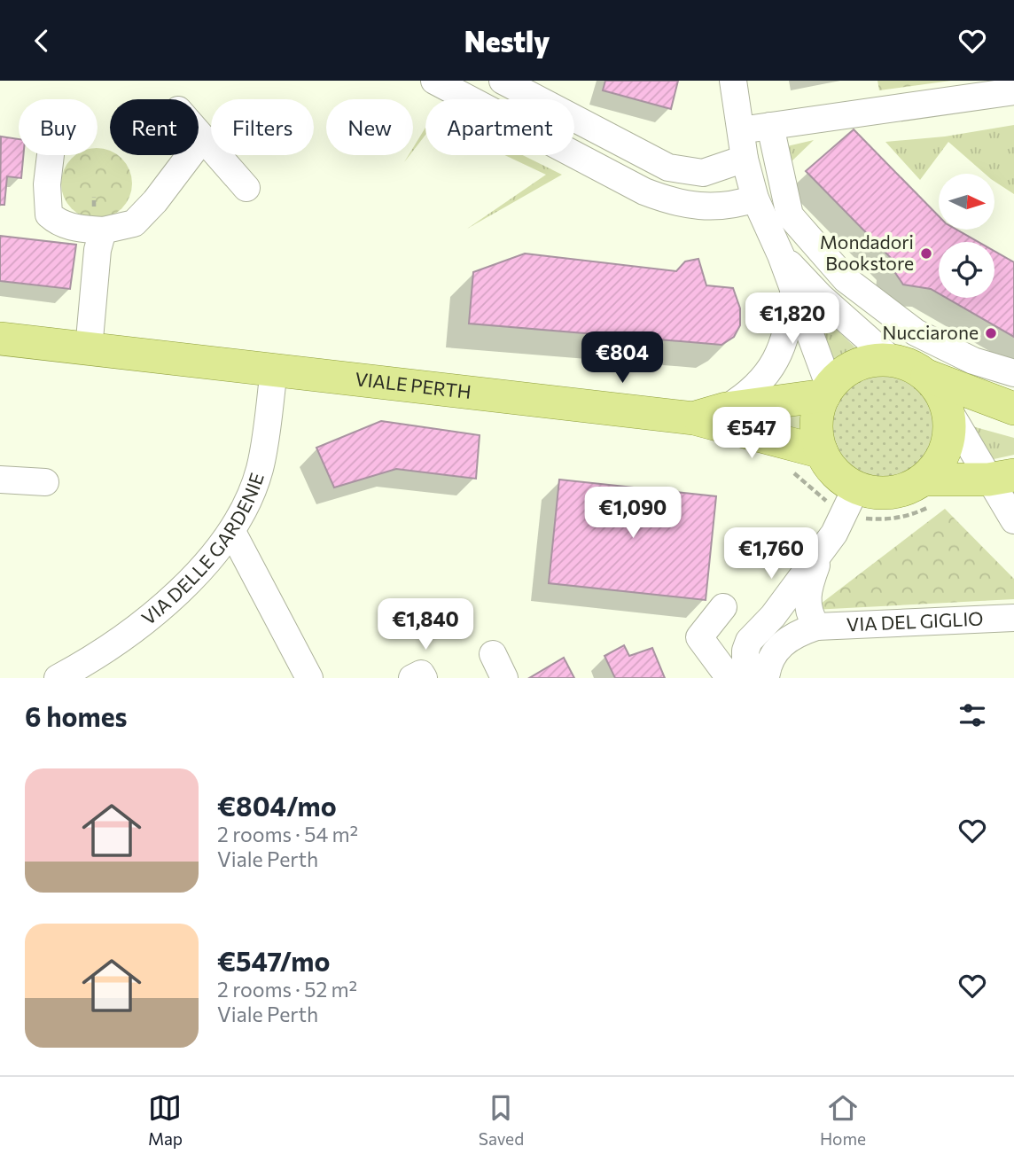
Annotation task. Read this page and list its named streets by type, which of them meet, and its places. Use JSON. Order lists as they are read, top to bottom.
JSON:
{
  "streets": {
    "main road": ["VIALE PERTH"],
    "street": ["VIA DELLE GARDENIE", "VIA DEL GIGLIO"]
  },
  "crossings": [
    ["VIALE PERTH", "VIA DELLE GARDENIE"]
  ],
  "places": ["Mondadori Bookstore", "Nucciarone"],
  "north": "right",
  "page": {
    "header": "Nestly",
    "chip": [
      "Buy",
      "Rent",
      "Filters",
      "New",
      "Apartment"
    ],
    "price": [
      "€1,820",
      "€804",
      "€547",
      "€1,090",
      "€1,760",
      "€1,840"
    ],
    "heading": "6 homes",
    "list": [
      {
        "name": "€804/mo",
        "note": "2 rooms · 54 m² · Viale Perth"
      },
      {
        "name": "€547/mo",
        "note": "2 rooms · 52 m² · Viale Perth"
      }
    ],
    "tabs": ["Map", "Saved", "Home"]
  }
}
